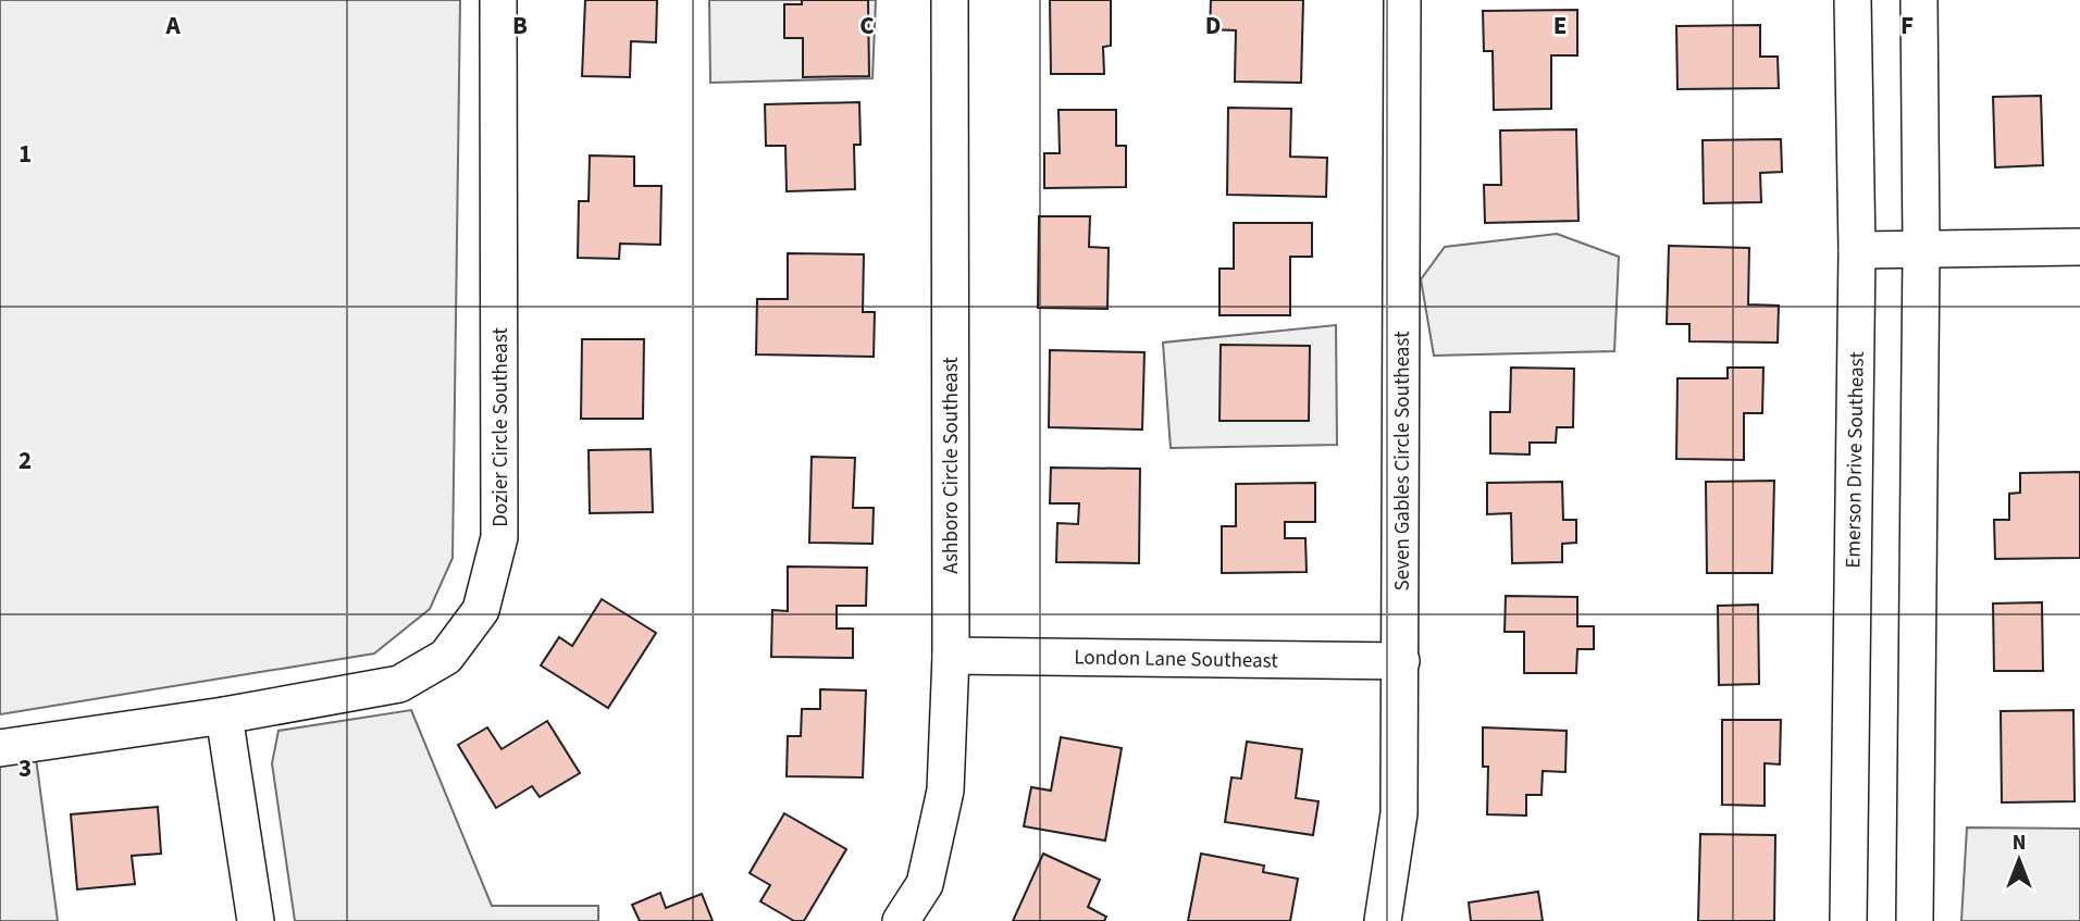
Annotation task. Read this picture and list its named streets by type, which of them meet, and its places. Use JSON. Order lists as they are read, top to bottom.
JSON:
{
  "streets": {
    "street": [
      "Dozier Circle Southeast",
      "Emerson Drive Southeast",
      "Seven Gables Circle Southeast",
      "Ashboro Circle Southeast",
      "London Lane Southeast"
    ]
  },
  "crossings": [
    ["Seven Gables Circle Southeast", "London Lane Southeast"],
    ["Ashboro Circle Southeast", "London Lane Southeast"]
  ],
  "north": "top",
  "grid": {
    "columns": [
      "A",
      "B",
      "C",
      "D",
      "E",
      "F"
    ],
    "rows": ["1", "2", "3"]
  }
}
